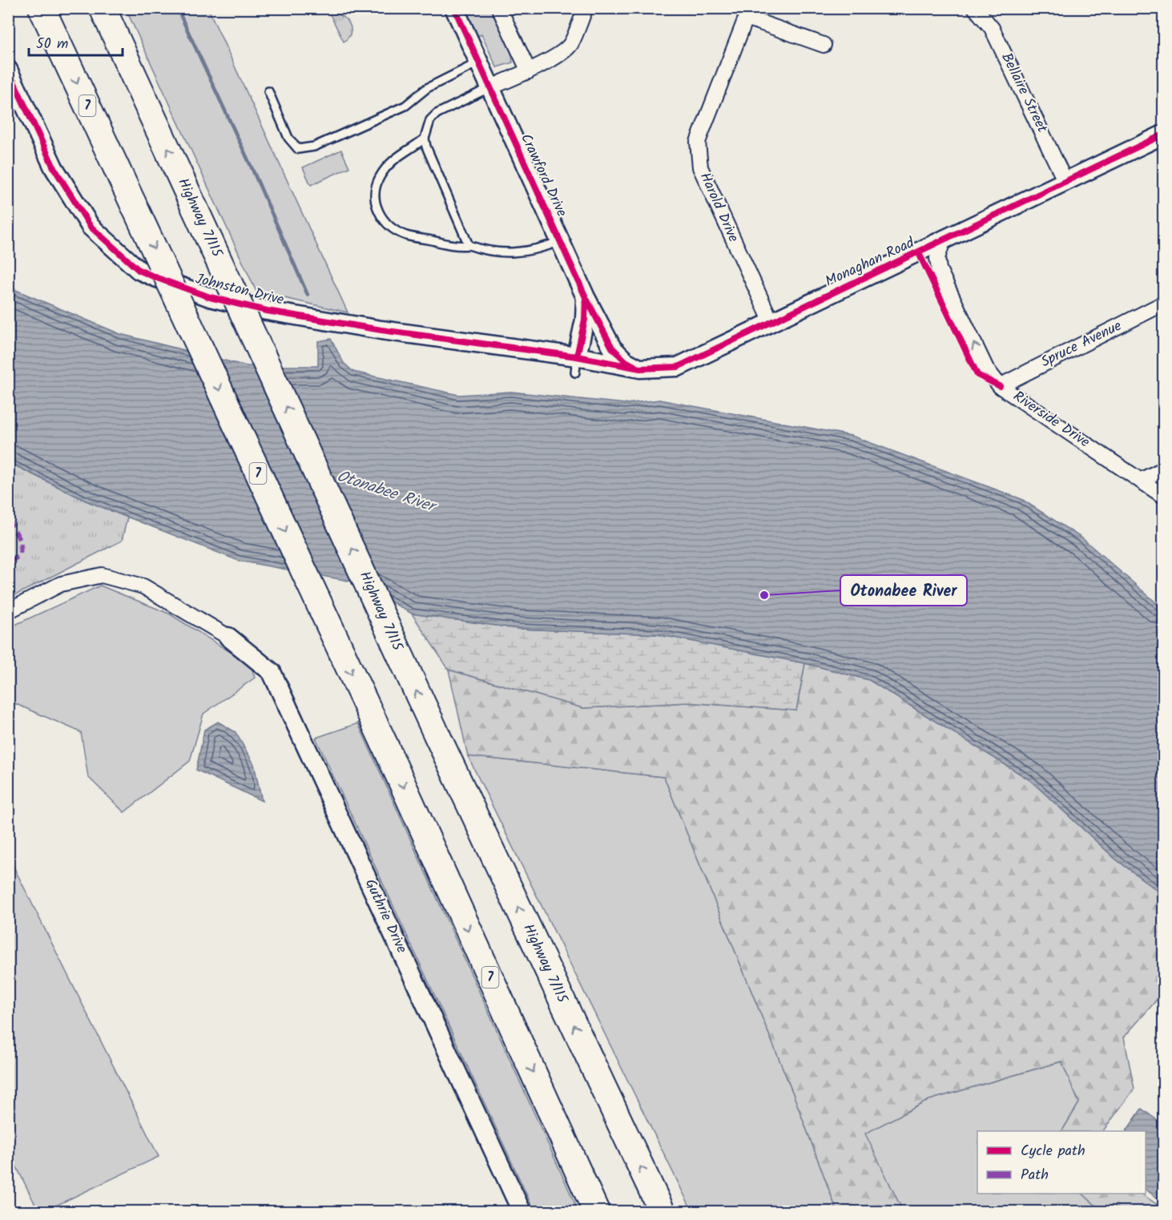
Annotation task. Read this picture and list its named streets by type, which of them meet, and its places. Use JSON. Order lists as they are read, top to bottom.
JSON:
{
  "streets": {
    "highway": ["7", "Highway 7/115"],
    "street": [
      "Bellaire Street",
      "Crawford Drive",
      "Harold Drive",
      "Monaghan Road",
      "Johnston Drive",
      "Spruce Avenue",
      "Riverside Drive",
      "Guthrie Drive"
    ]
  },
  "crossings": [
    ["Bellaire Street", "Monaghan Road"],
    ["Crawford Drive", "Monaghan Road"],
    ["Crawford Drive", "Johnston Drive"],
    ["Harold Drive", "Monaghan Road"],
    ["Monaghan Road", "Johnston Drive"],
    ["Monaghan Road", "Riverside Drive"],
    ["Spruce Avenue", "Riverside Drive"]
  ],
  "one_way": ["Riverside Drive"],
  "water": ["Otonabee River"],
  "places": ["Otonabee River"],
  "legend": ["Cycle path", "Path"],
  "scale_bar": "50 m"
}
